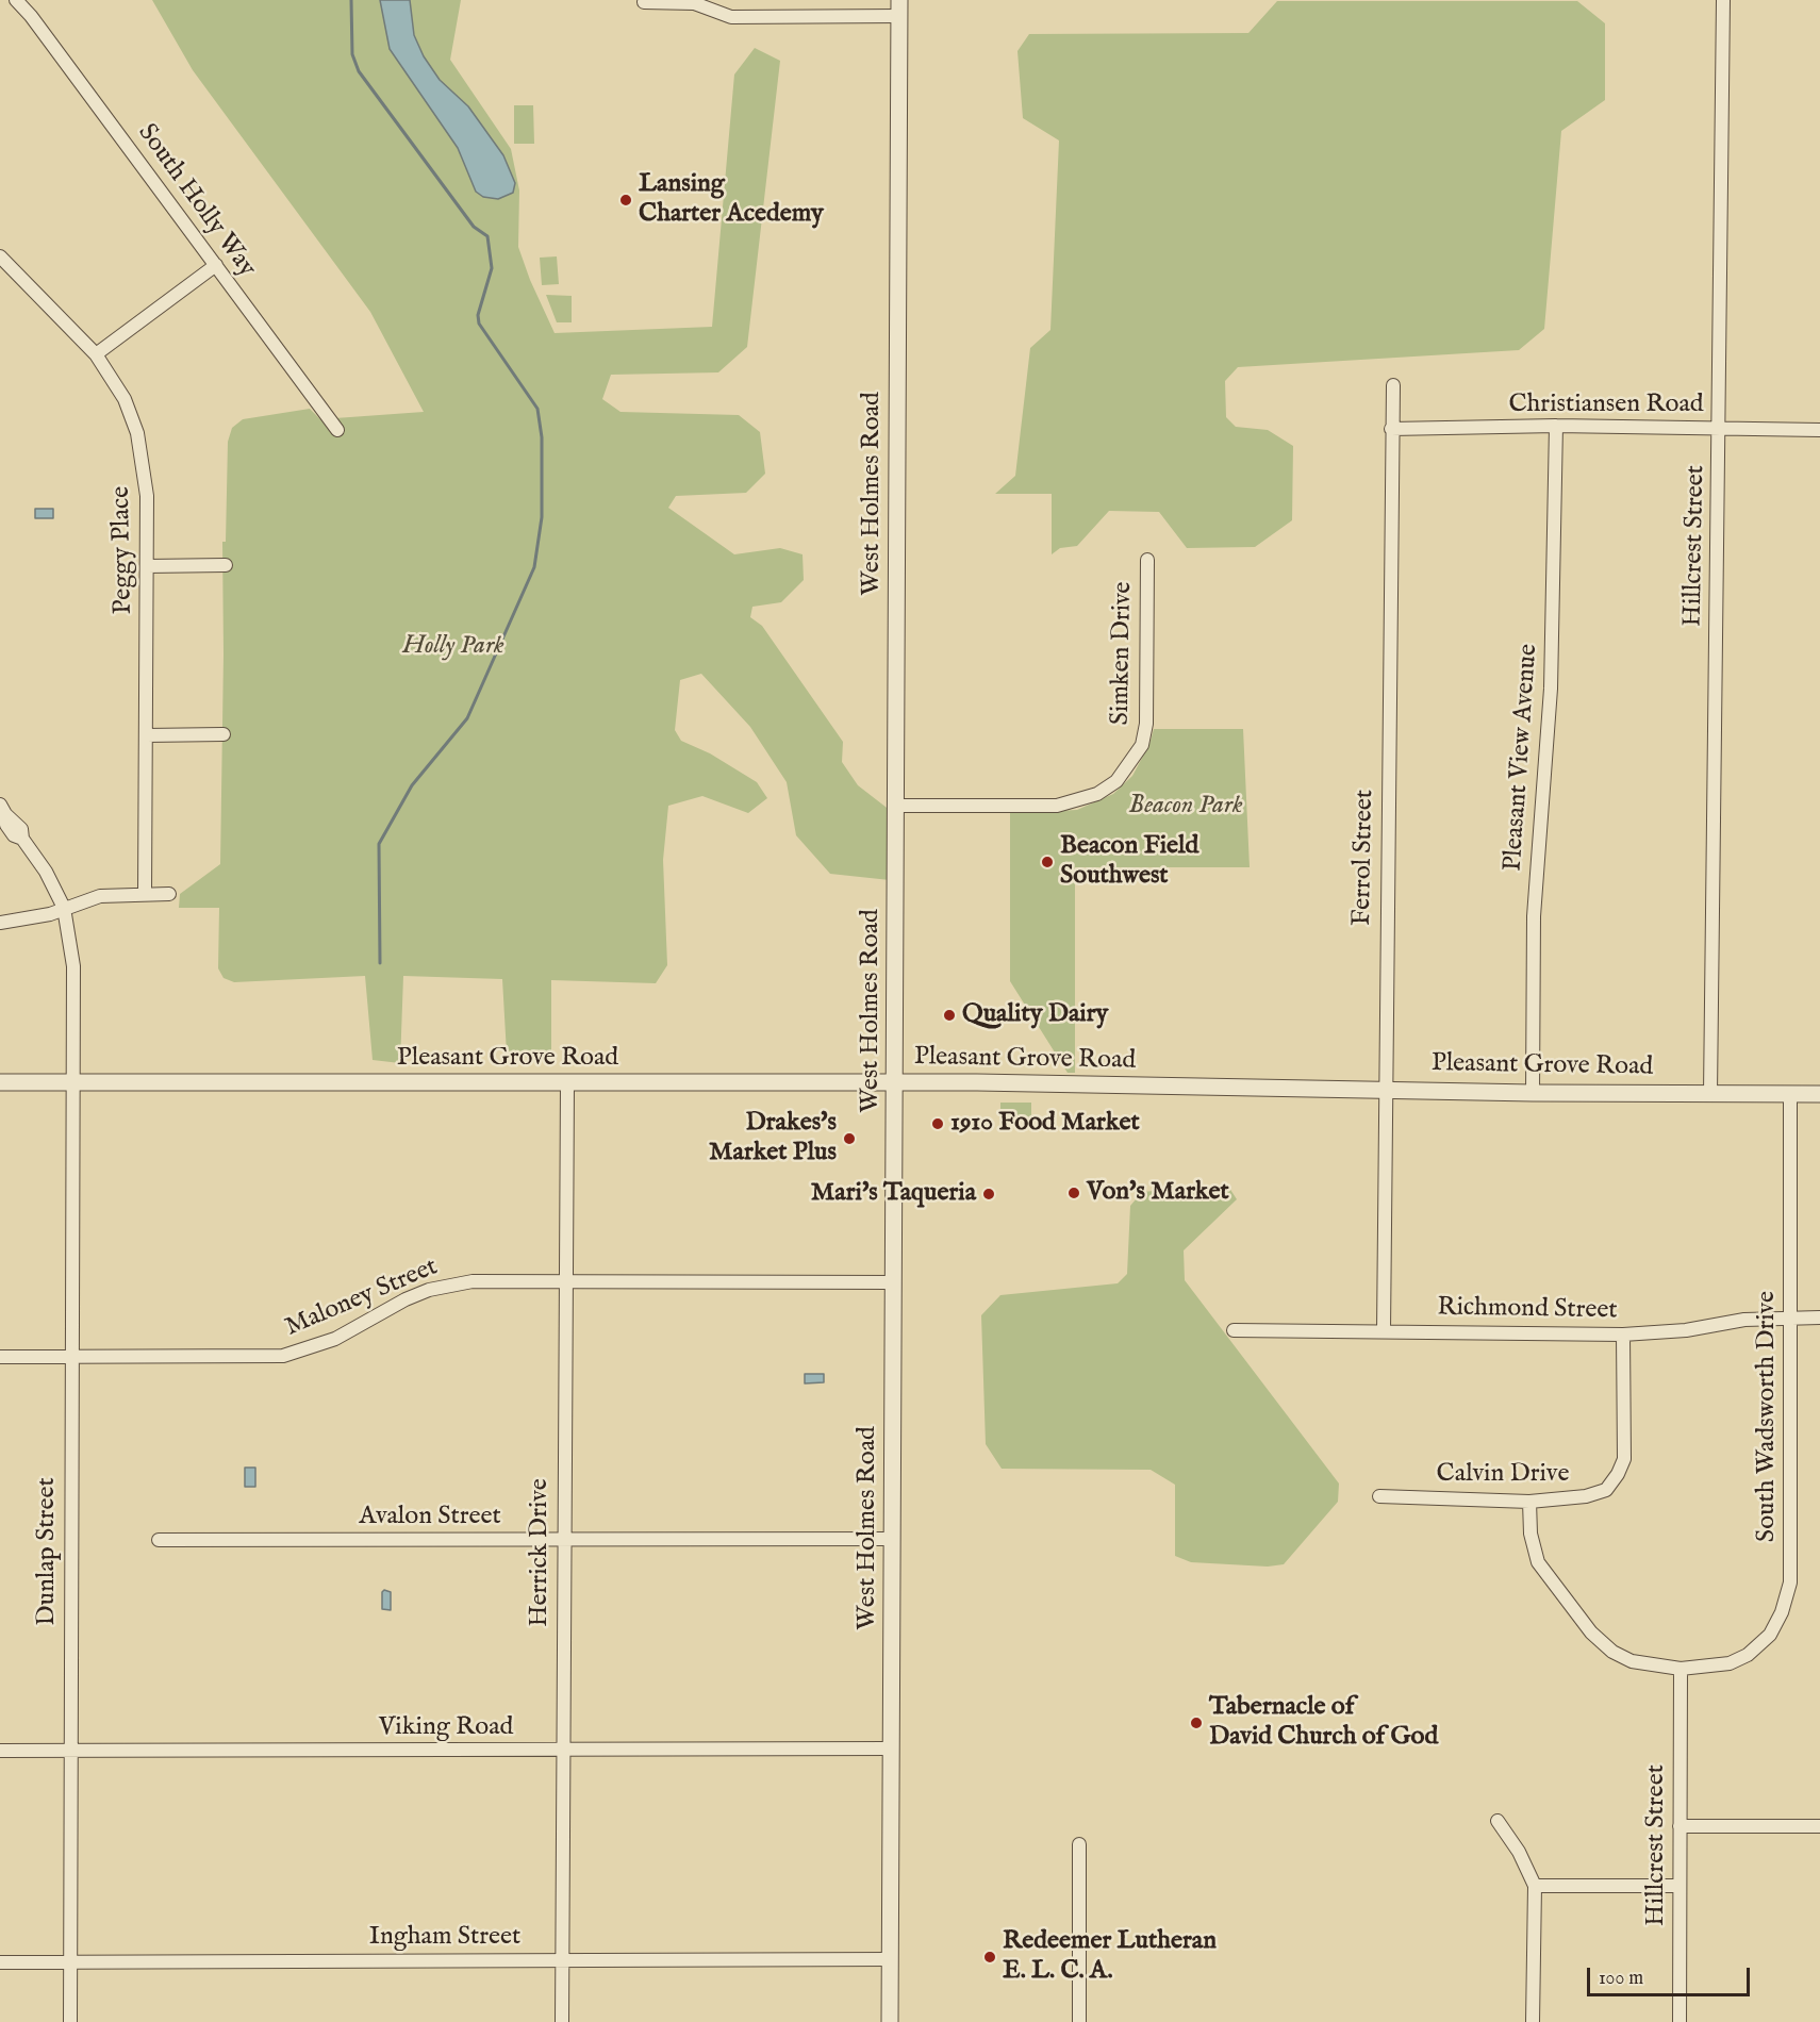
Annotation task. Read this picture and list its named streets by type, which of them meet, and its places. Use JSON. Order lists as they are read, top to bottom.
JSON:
{
  "streets": {
    "street": [
      "South Holly Way",
      "Christiansen Road",
      "West Holmes Road",
      "Hillcrest Street",
      "Peggy Place",
      "Simken Drive",
      "Pleasant View Avenue",
      "Ferrol Street",
      "Pleasant Grove Road",
      "Maloney Street",
      "Richmond Street",
      "South Wadsworth Drive",
      "Calvin Drive",
      "Avalon Street",
      "Dunlap Street",
      "Herrick Drive",
      "Viking Road",
      "Ingham Street"
    ]
  },
  "crossings": [
    ["Christiansen Road", "Hillcrest Street"],
    ["Christiansen Road", "Pleasant View Avenue"],
    ["Christiansen Road", "Ferrol Street"],
    ["West Holmes Road", "Simken Drive"],
    ["West Holmes Road", "Pleasant Grove Road"],
    ["West Holmes Road", "Maloney Street"],
    ["West Holmes Road", "Avalon Street"],
    ["West Holmes Road", "Viking Road"],
    ["West Holmes Road", "Ingham Street"],
    ["Hillcrest Street", "Pleasant Grove Road"],
    ["Hillcrest Street", "South Wadsworth Drive"],
    ["Pleasant View Avenue", "Pleasant Grove Road"],
    ["Ferrol Street", "Pleasant Grove Road"],
    ["Ferrol Street", "Richmond Street"],
    ["Pleasant Grove Road", "South Wadsworth Drive"],
    ["Pleasant Grove Road", "Dunlap Street"],
    ["Pleasant Grove Road", "Herrick Drive"],
    ["Maloney Street", "Dunlap Street"],
    ["Maloney Street", "Herrick Drive"],
    ["Richmond Street", "South Wadsworth Drive"],
    ["Richmond Street", "Calvin Drive"],
    ["South Wadsworth Drive", "Calvin Drive"],
    ["Avalon Street", "Herrick Drive"],
    ["Dunlap Street", "Viking Road"],
    ["Dunlap Street", "Ingham Street"],
    ["Herrick Drive", "Viking Road"],
    ["Herrick Drive", "Ingham Street"]
  ],
  "parks": ["Holly Park", "Beacon Park"],
  "places": [
    "Lansing Charter Acedemy",
    "Beacon Field Southwest",
    "Quality Dairy",
    "1910 Food Market",
    "Drakes's Market Plus",
    "Von's Market",
    "Mari's Taqueria",
    "Tabernacle of David Church of God",
    "Redeemer Lutheran E. L. C. A."
  ],
  "scale_bar": "100 m"
}
